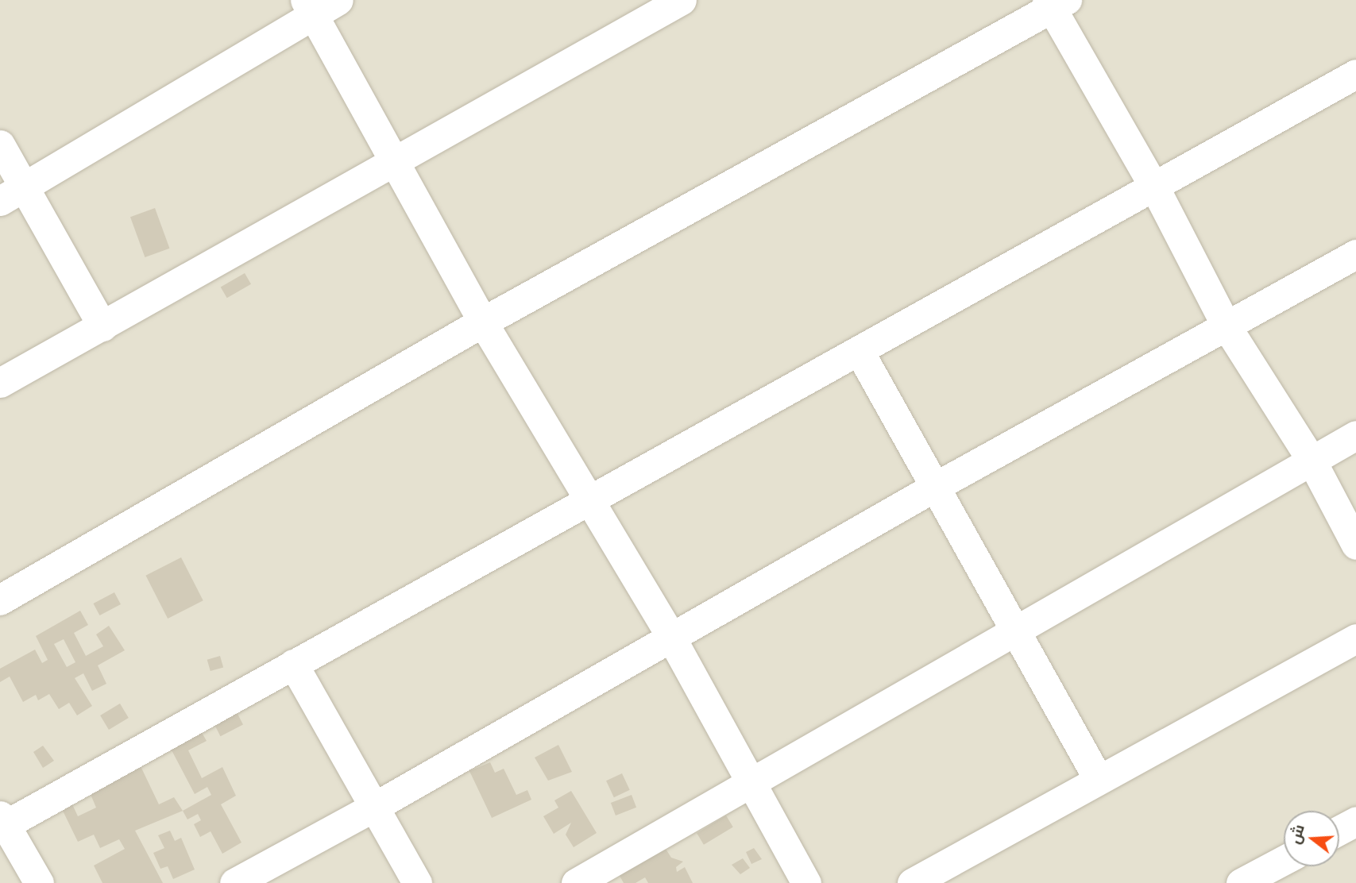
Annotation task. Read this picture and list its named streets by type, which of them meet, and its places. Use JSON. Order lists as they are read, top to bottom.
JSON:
{
  "north": "left"
}
